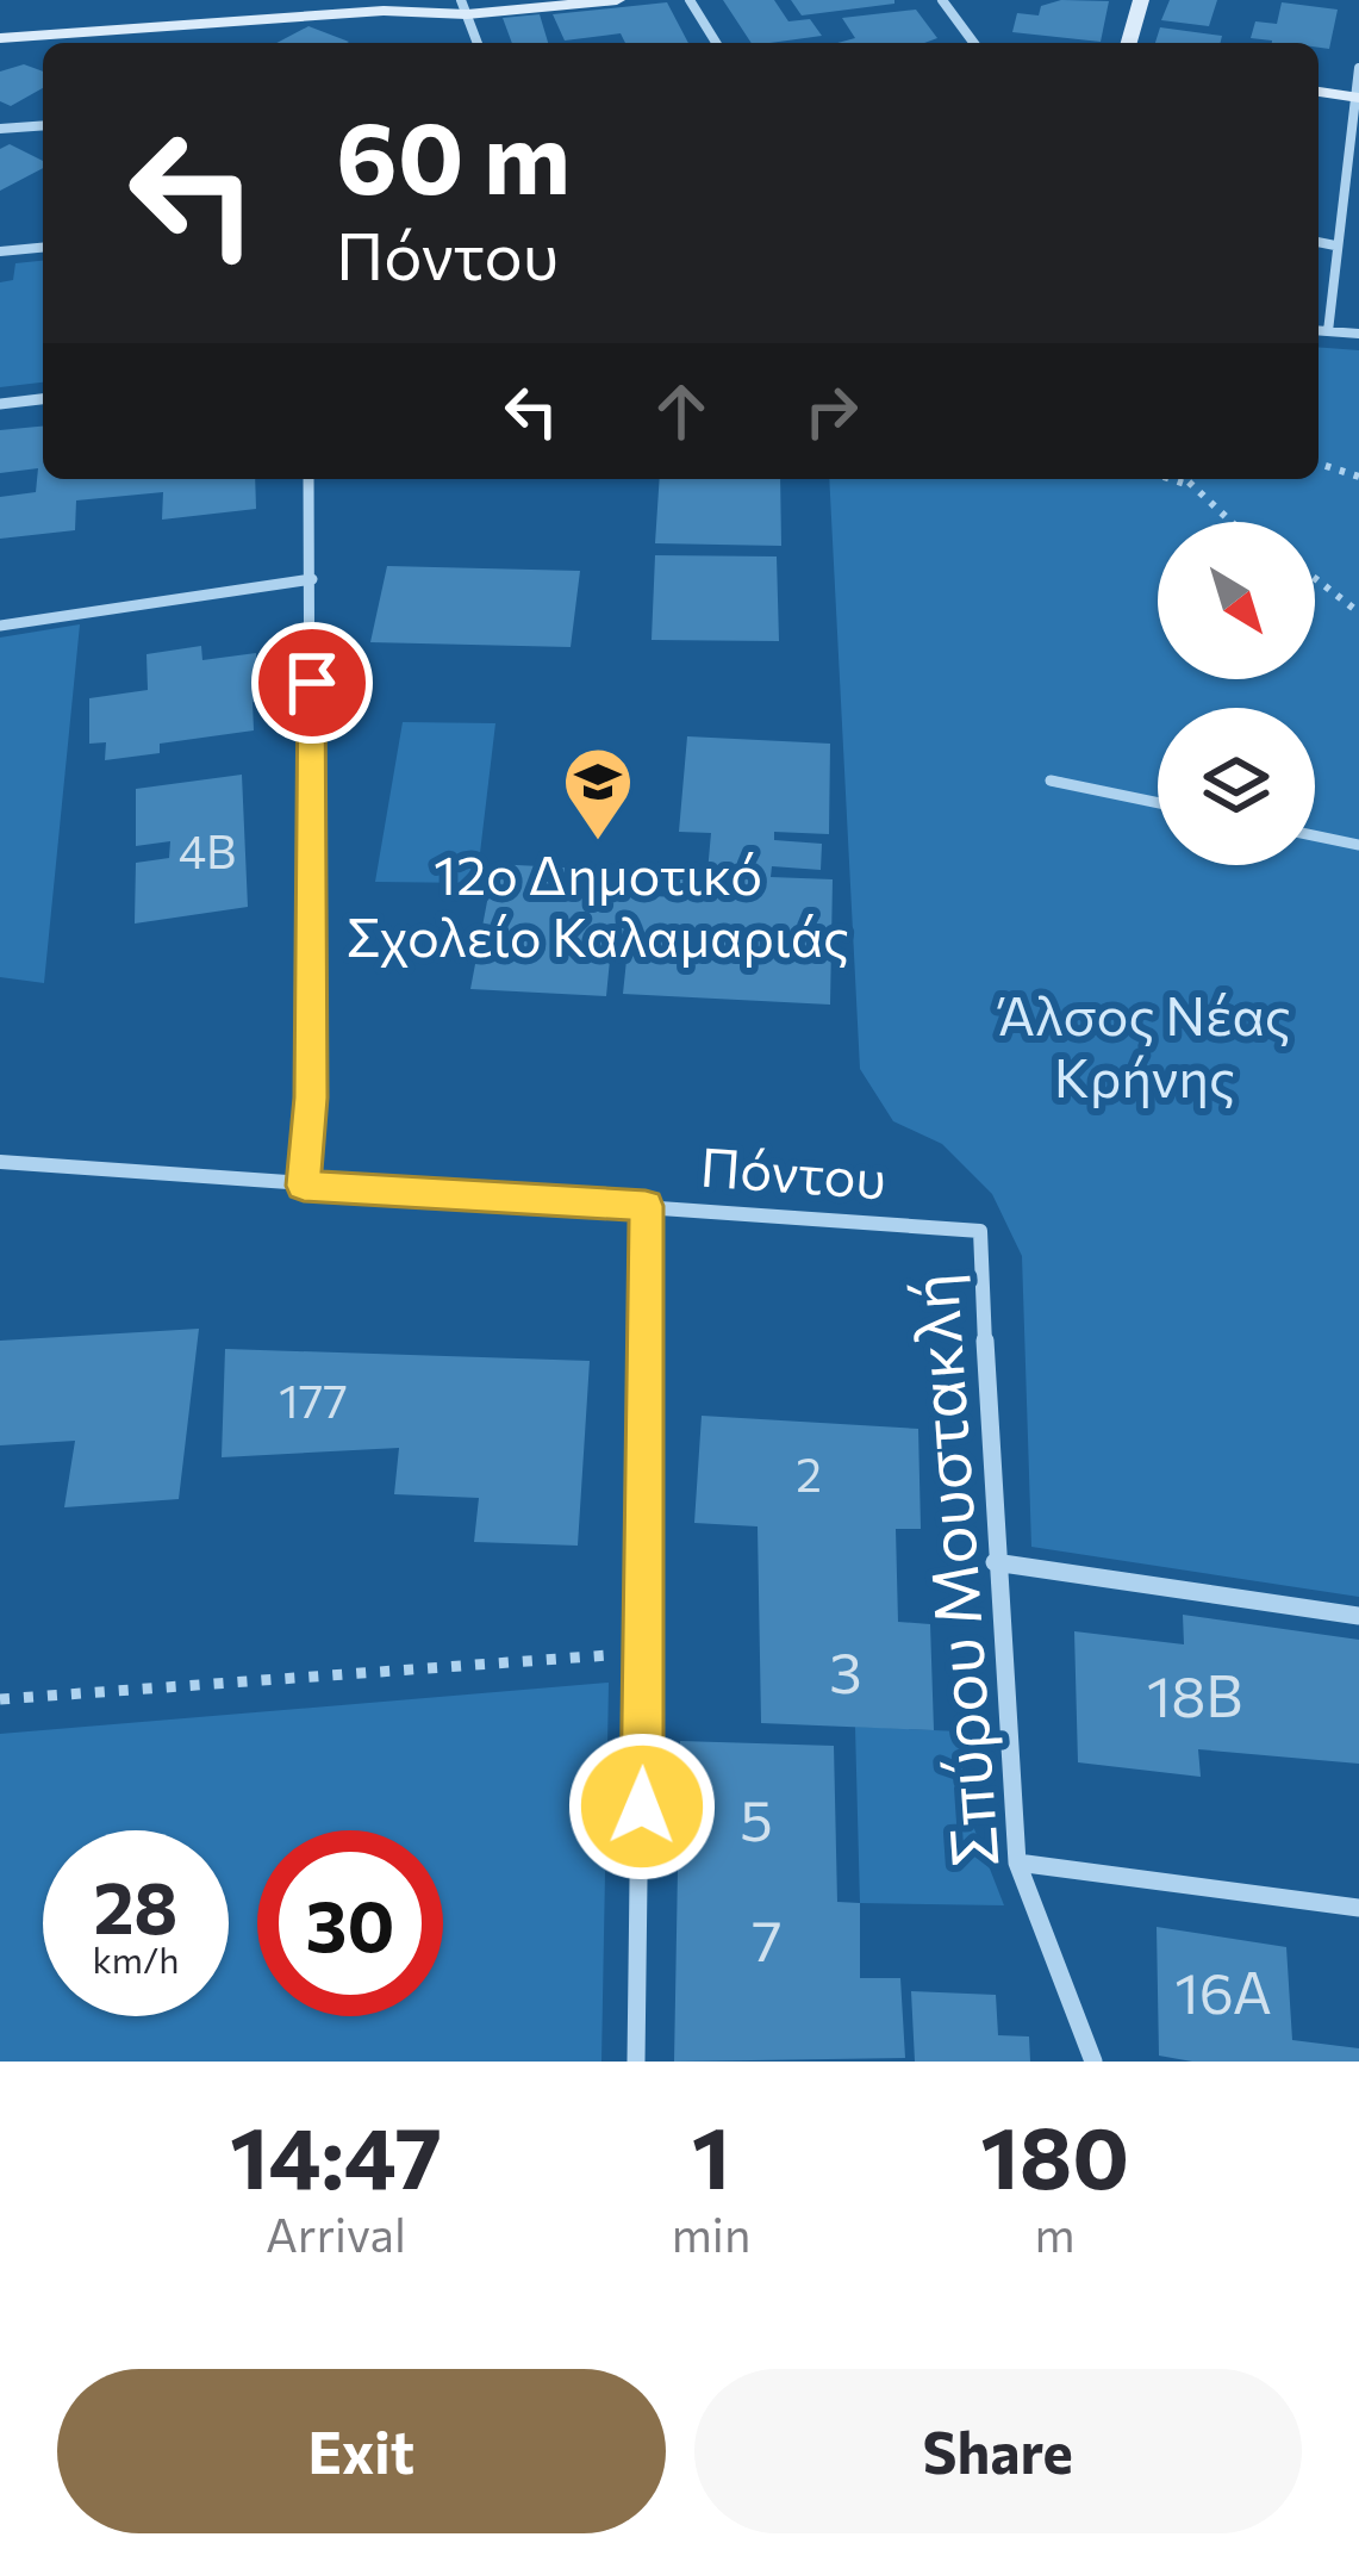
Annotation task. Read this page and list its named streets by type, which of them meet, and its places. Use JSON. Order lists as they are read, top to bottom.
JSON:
{
  "streets": {
    "street": ["Πόντου", "Σπύρου Μουστακλή"]
  },
  "crossings": [
    ["Πόντου", "Σπύρου Μουστακλή"]
  ],
  "parks": ["Άλσος Νέας Κρήνης"],
  "places": {
    "school or university": ["12ο Δημοτικό Σχολείο Καλαμαριάς"]
  },
  "house_numbers": [
    "4Β",
    "177",
    "2",
    "3",
    "18Β",
    "5",
    "7",
    "16Α"
  ],
  "north": "bottom right",
  "page": {
    "turn": ["60 m", "Πόντου"],
    "speed": "28 km/h",
    "limit": "30",
    "eta": [
      "14:47",
      "Arrival",
      "1",
      "min",
      "180",
      "m"
    ],
    "buttons": ["Exit", "Share"]
  }
}
